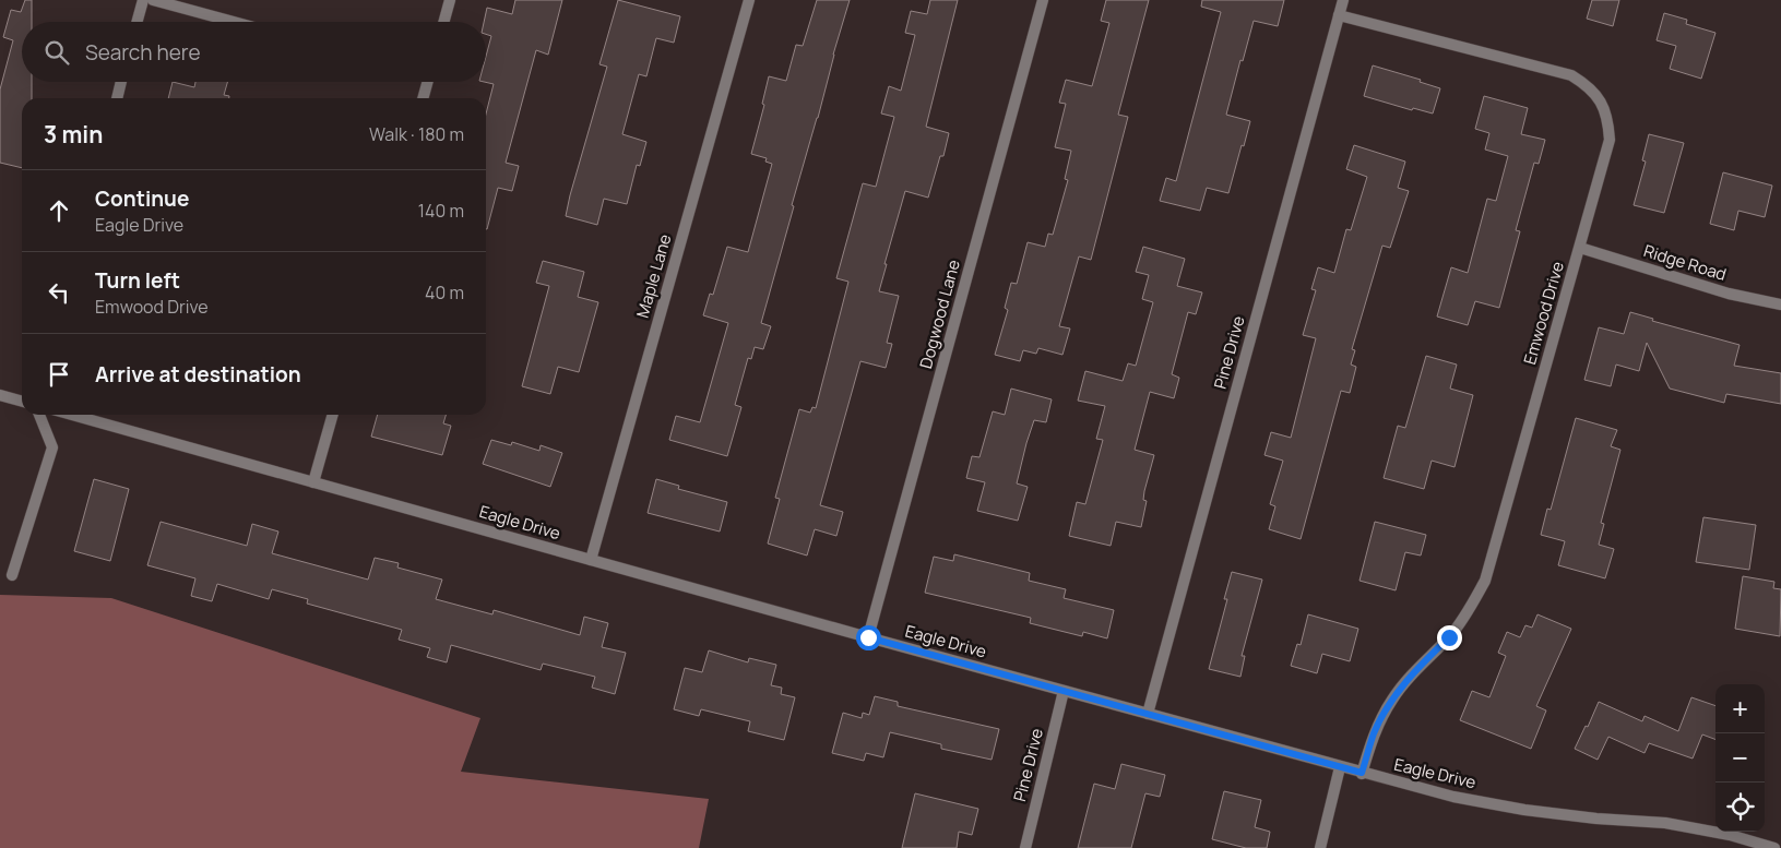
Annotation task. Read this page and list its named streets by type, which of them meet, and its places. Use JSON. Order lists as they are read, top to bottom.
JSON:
{
  "streets": {
    "street": [
      "Ridge Road",
      "Maple Lane",
      "Emwood Drive",
      "Dogwood Lane",
      "Pine Drive",
      "Eagle Drive"
    ]
  },
  "crossings": [
    ["Ridge Road", "Emwood Drive"],
    ["Maple Lane", "Eagle Drive"],
    ["Emwood Drive", "Pine Drive"],
    ["Emwood Drive", "Eagle Drive"],
    ["Dogwood Lane", "Eagle Drive"],
    ["Pine Drive", "Eagle Drive"]
  ],
  "page": {
    "search": "Search here",
    "heading": ["3 min", "Walk · 180 m"],
    "list": [
      ["Continue", "Eagle Drive", "140 m"],
      ["Turn left", "Emwood Drive", "40 m"],
      "Arrive at destination"
    ],
    "map_buttons": ["+", "−"]
  }
}
